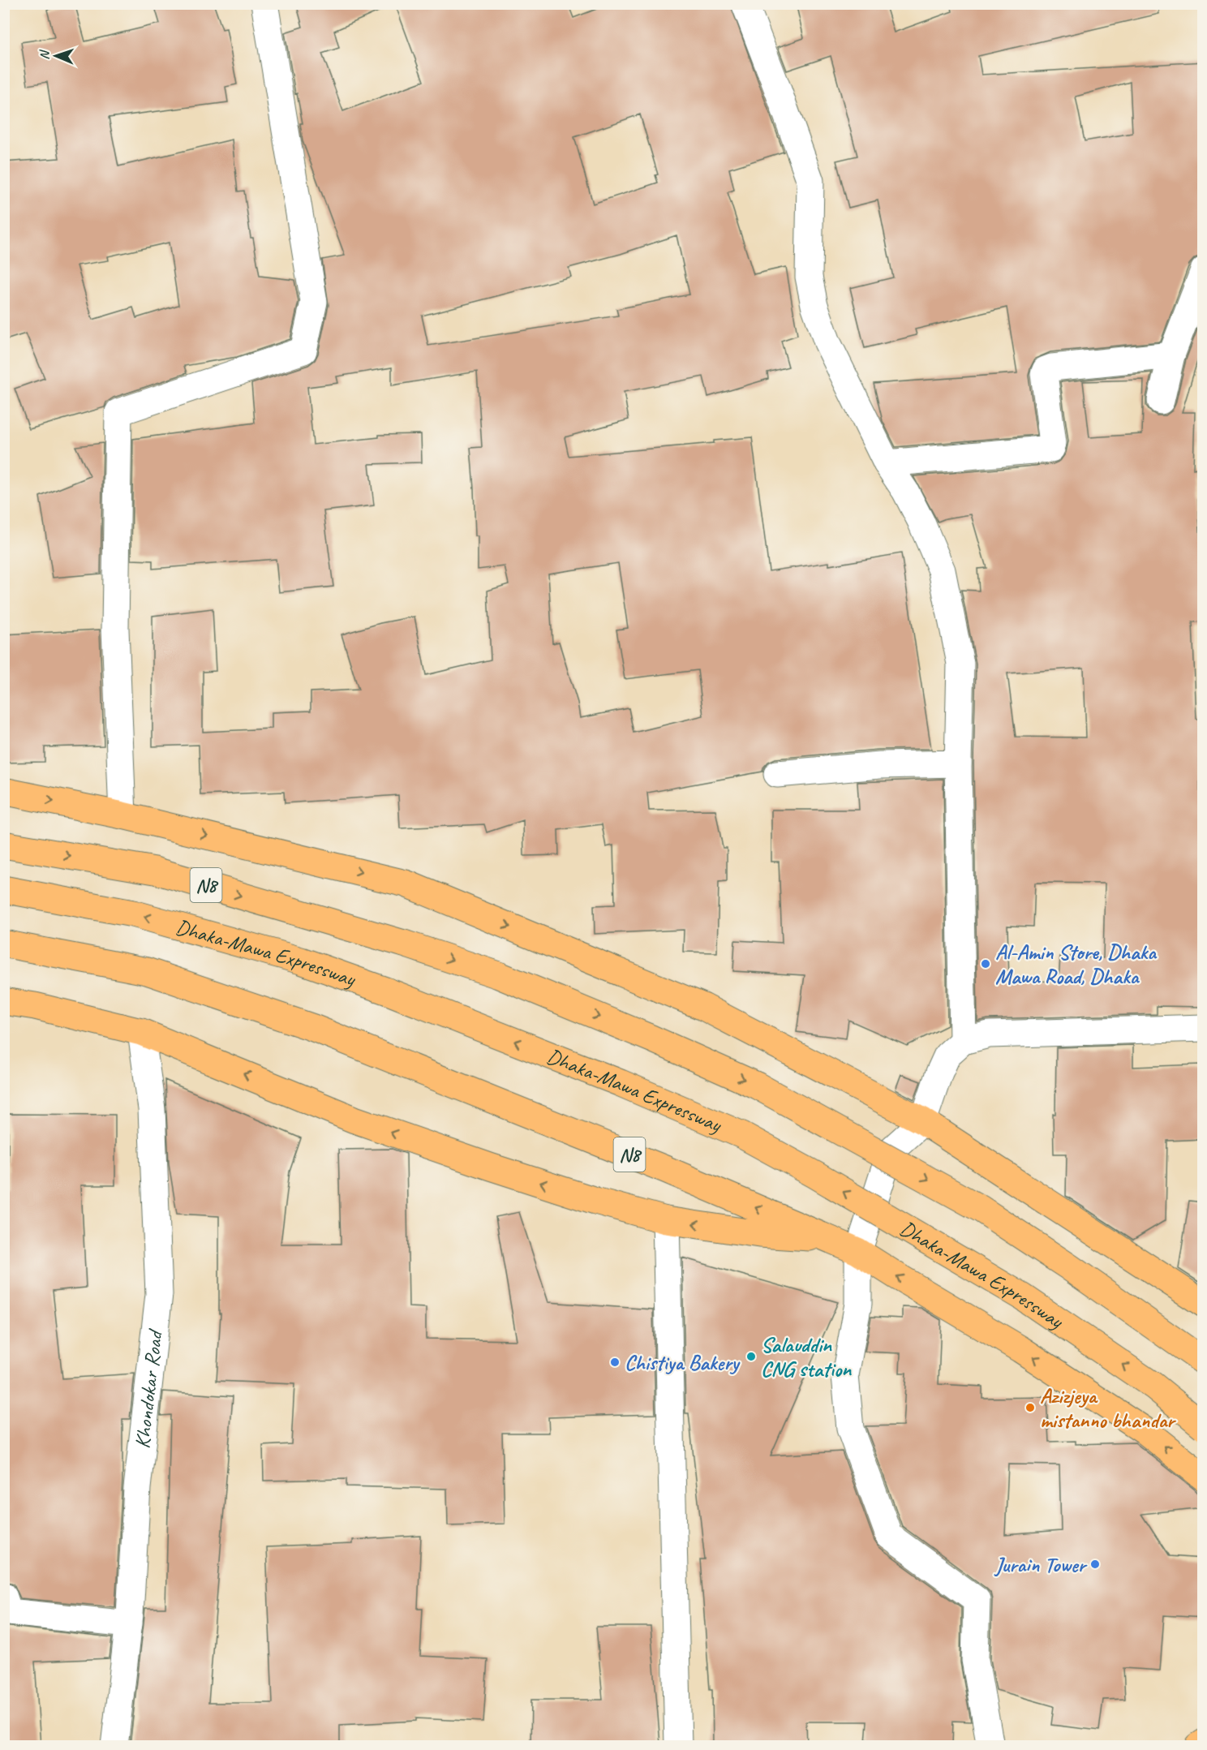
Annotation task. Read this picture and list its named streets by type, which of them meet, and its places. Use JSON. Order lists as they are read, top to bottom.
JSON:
{
  "streets": {
    "main road": ["N8", "Dhaka-Mawa Expressway"],
    "street": ["Khondokar Road"]
  },
  "places": [
    "Al-Amin Store, Dhaka Mawa Road, Dhaka",
    "Salauddin CNG station",
    "Chistiya Bakery",
    "Azizjeya mistanno bhandar",
    "Jurain Tower"
  ],
  "north": "left"
}
